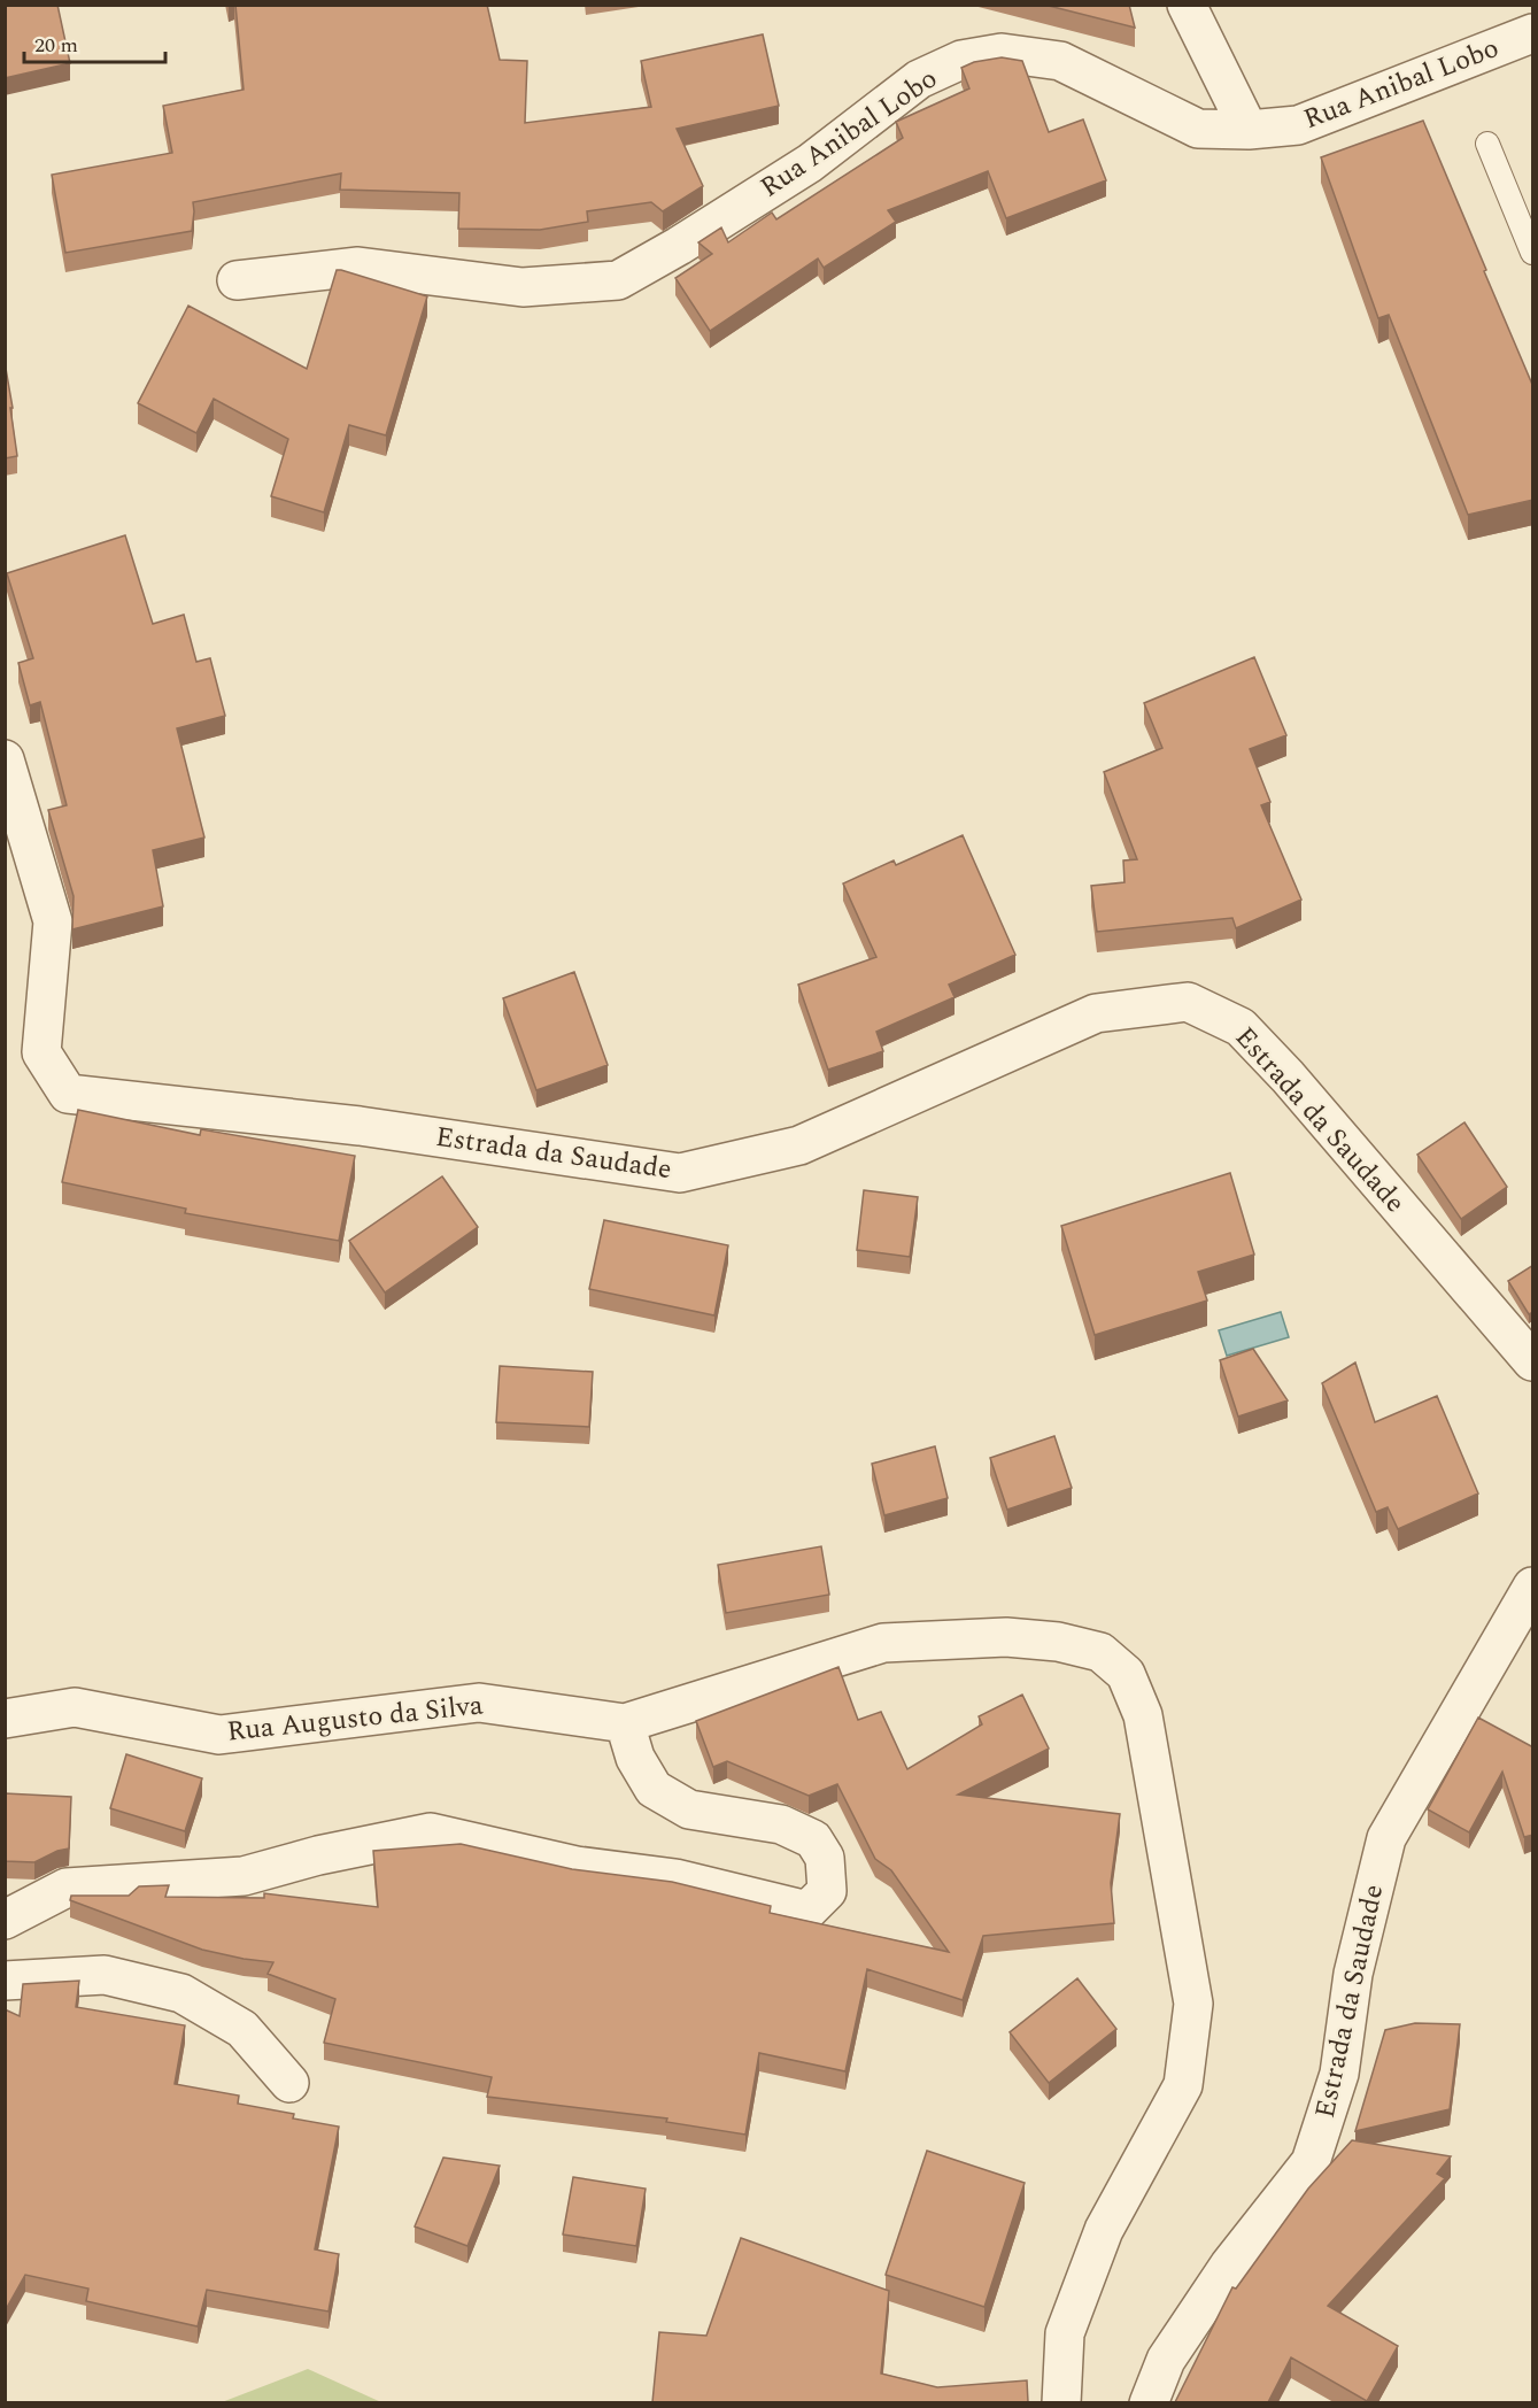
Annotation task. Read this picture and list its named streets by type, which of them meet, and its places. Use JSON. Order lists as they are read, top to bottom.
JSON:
{
  "streets": {
    "street": ["Rua Anibal Lobo", "Estrada da Saudade", "Rua Augusto da Silva"]
  },
  "scale_bar": "20 m"
}
